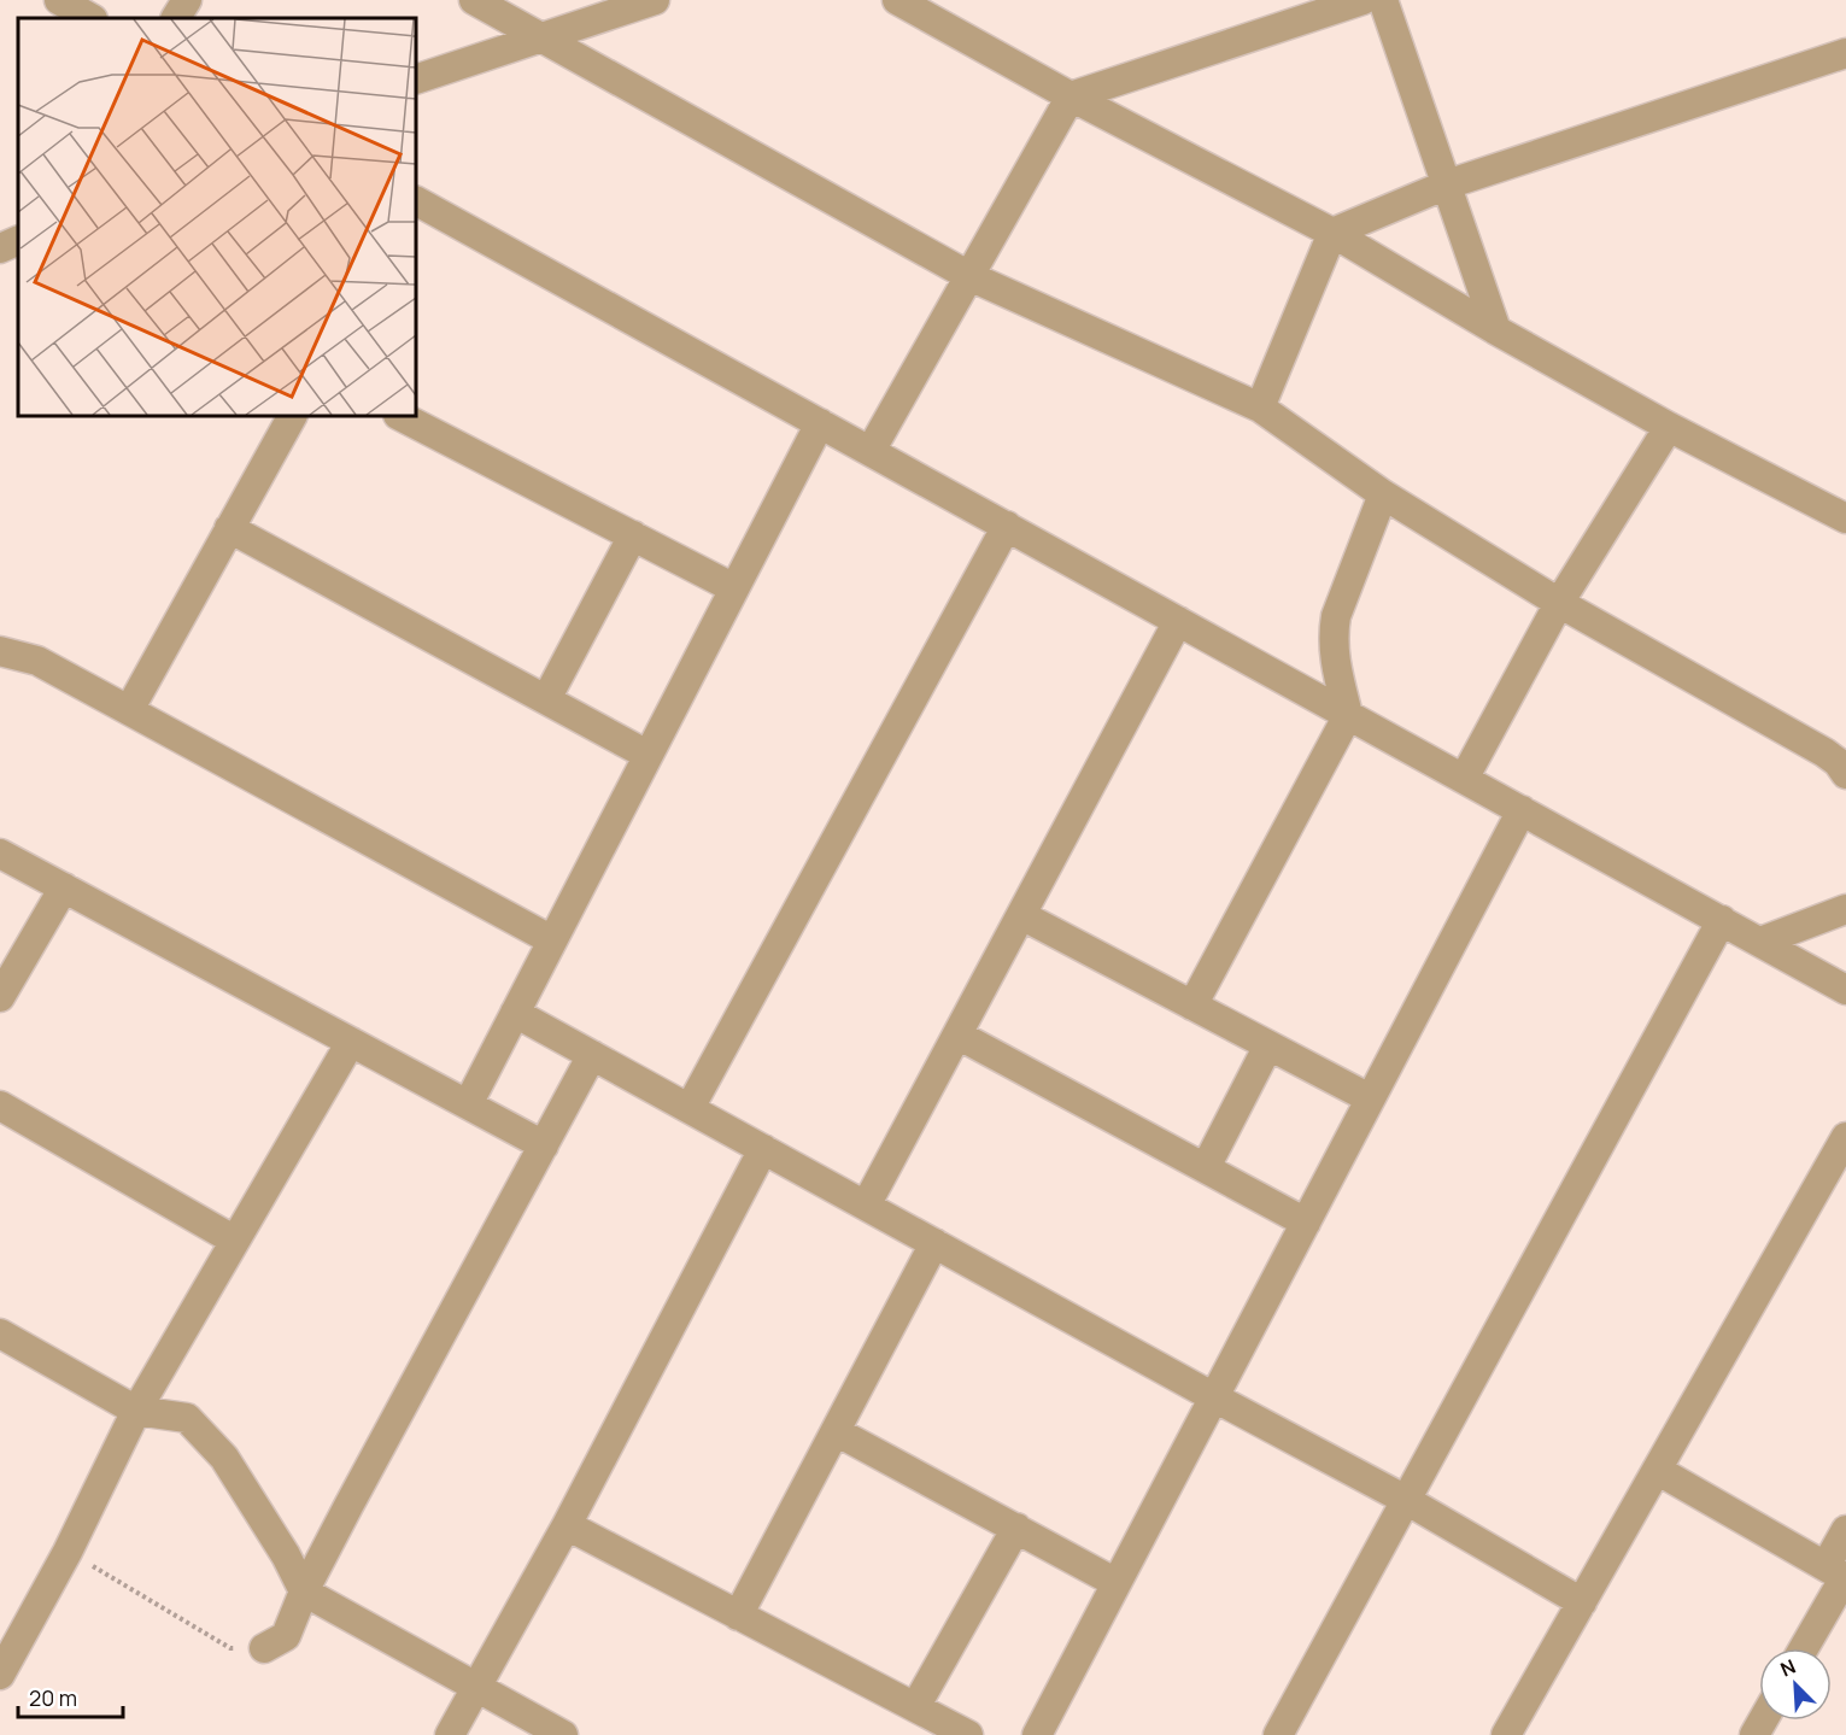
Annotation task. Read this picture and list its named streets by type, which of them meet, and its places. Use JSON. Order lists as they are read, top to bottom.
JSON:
{
  "scale_bar": "20 m",
  "north": "top left"
}
